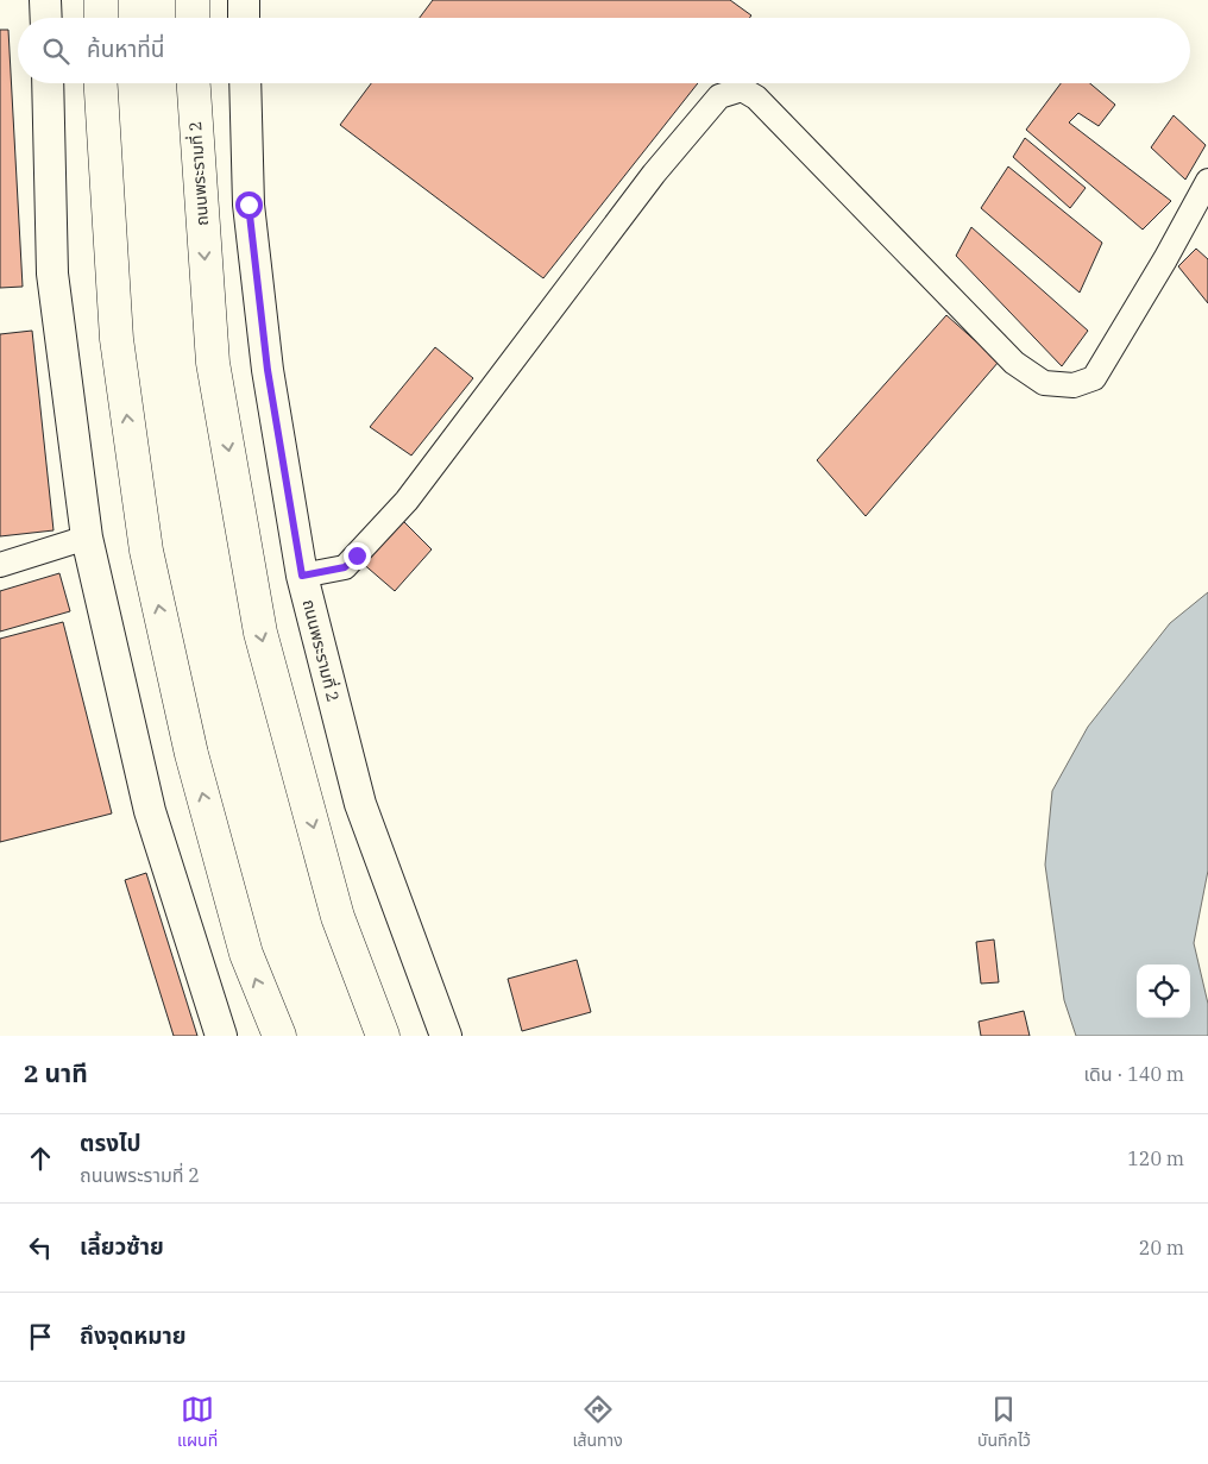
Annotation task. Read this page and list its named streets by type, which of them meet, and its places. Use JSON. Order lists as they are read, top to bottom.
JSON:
{
  "streets": {
    "highway": ["ถนนพระรามที่ 2"]
  },
  "page": {
    "search": "ค้นหาที่นี่",
    "heading": ["2 นาที", "เดิน · 140 m"],
    "list": [
      ["ตรงไป", "ถนนพระรามที่ 2", "120 m"],
      ["เลี้ยวซ้าย", "20 m"],
      "ถึงจุดหมาย"
    ],
    "nav": ["แผนที่", "เส้นทาง", "บันทึกไว้"]
  }
}
